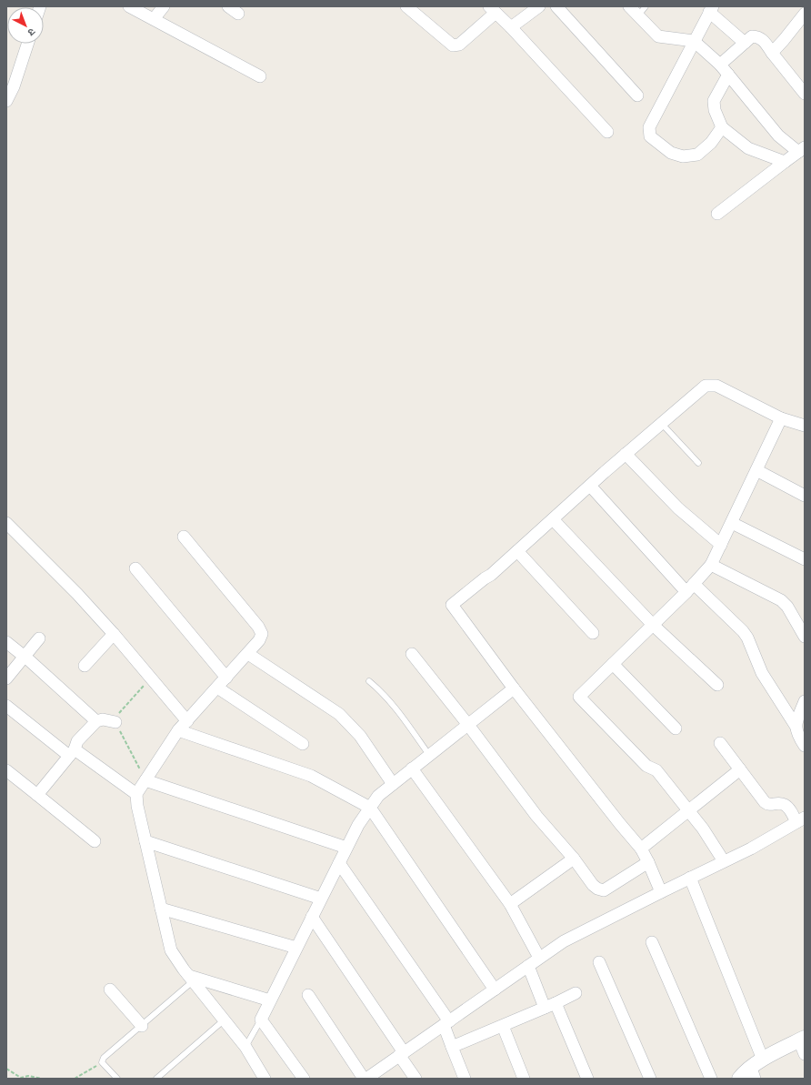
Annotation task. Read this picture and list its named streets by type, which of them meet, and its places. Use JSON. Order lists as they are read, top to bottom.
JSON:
{
  "north": "bottom right"
}
